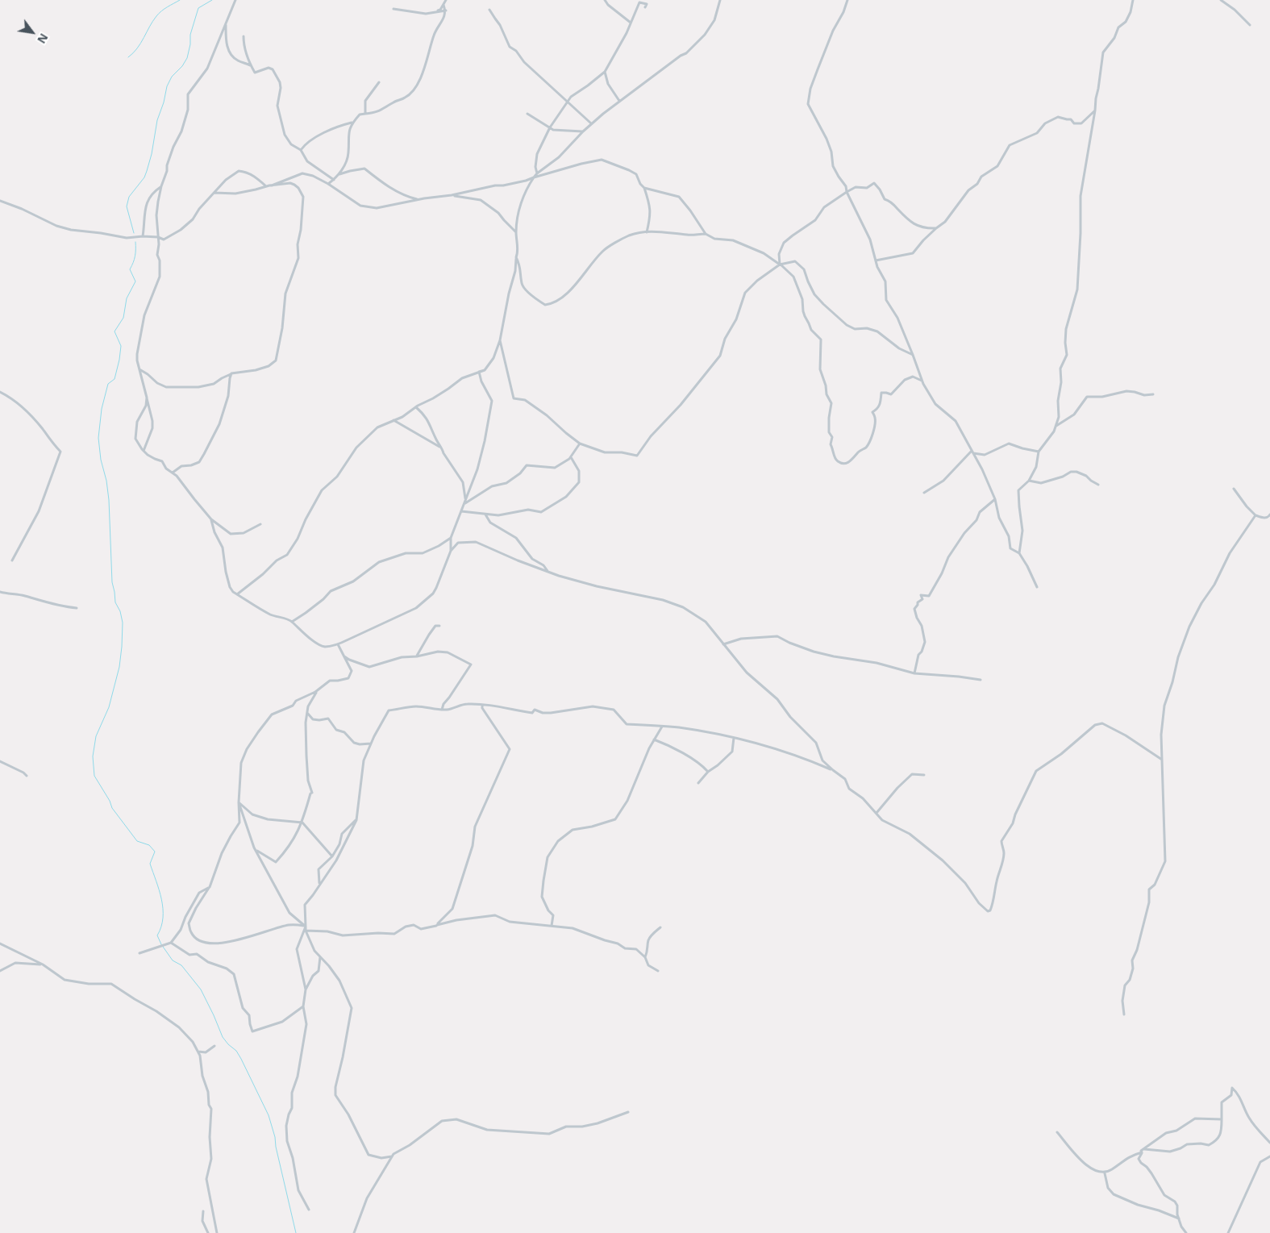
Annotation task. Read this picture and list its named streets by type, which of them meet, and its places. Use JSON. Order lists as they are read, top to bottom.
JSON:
{
  "north": "bottom right"
}
